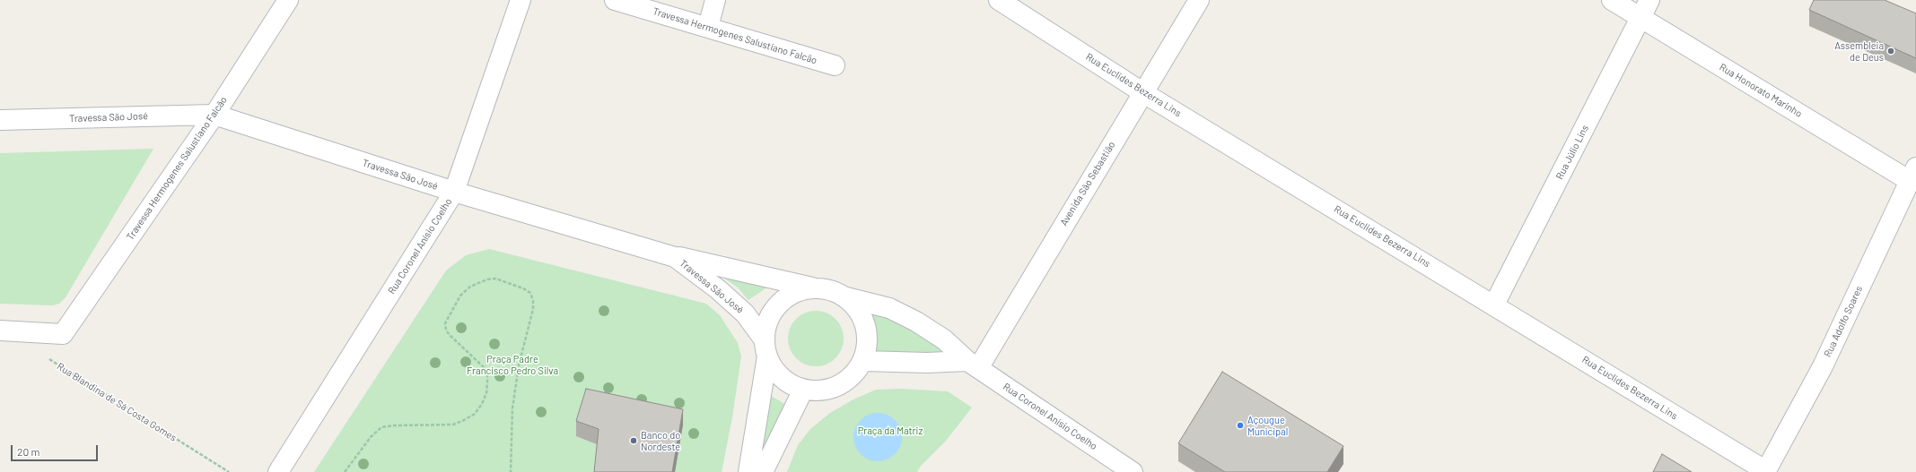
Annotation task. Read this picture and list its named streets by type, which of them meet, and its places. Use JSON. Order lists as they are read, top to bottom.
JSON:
{
  "streets": {
    "street": [
      "Travessa Hermogenes Salustiano Falcão",
      "Rua Euclides Bezerra Lins",
      "Rua Honorato Marinho",
      "Travessa São José",
      "Rua Júlio Lins",
      "Avenida São Sebastião",
      "Rua Coronel Anísio Coelho",
      "Rua Adolfo Soares"
    ],
    "path": ["Rua Blandina de Sá Costa Gomes"]
  },
  "crossings": [
    ["Travessa Hermogenes Salustiano Falcão", "Travessa São José"],
    ["Travessa Hermogenes Salustiano Falcão", "Rua Blandina de Sá Costa Gomes"],
    ["Rua Euclides Bezerra Lins", "Rua Júlio Lins"],
    ["Rua Euclides Bezerra Lins", "Avenida São Sebastião"],
    ["Rua Euclides Bezerra Lins", "Rua Adolfo Soares"],
    ["Rua Honorato Marinho", "Rua Júlio Lins"],
    ["Rua Honorato Marinho", "Rua Adolfo Soares"],
    ["Travessa São José", "Rua Coronel Anísio Coelho"],
    ["Avenida São Sebastião", "Rua Coronel Anísio Coelho"]
  ],
  "parks": ["Praça Padre Francisco Pedro Silva", "Praça da Matriz"],
  "places": ["Assembleia de Deus", "Açougue Municipal", "Banco do Nordeste"],
  "scale_bar": "20 m"
}
